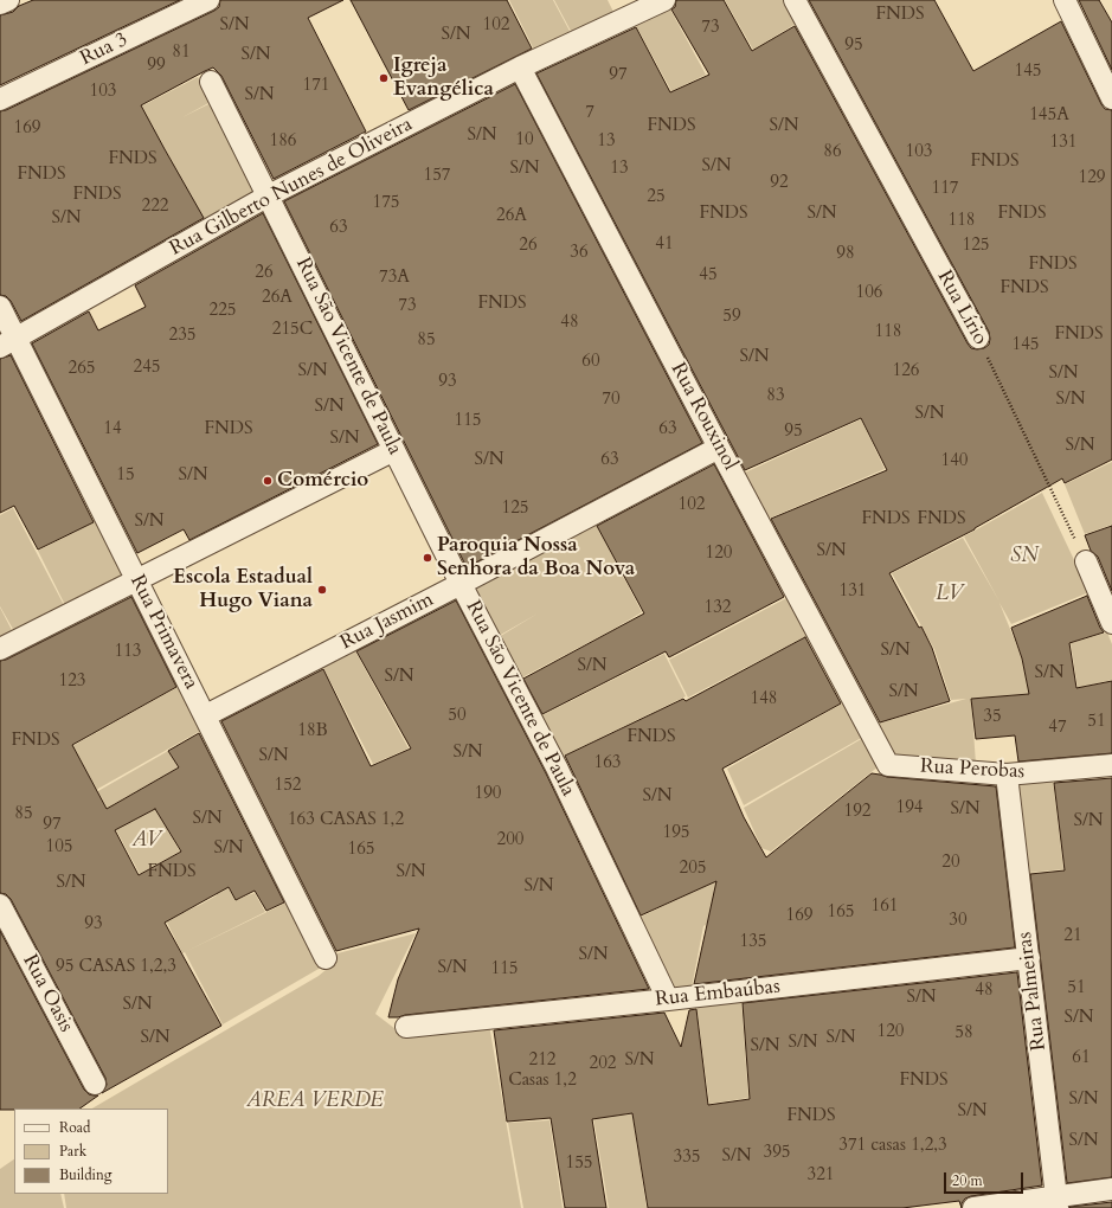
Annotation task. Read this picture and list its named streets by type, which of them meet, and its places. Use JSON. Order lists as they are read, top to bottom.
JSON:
{
  "streets": {
    "street": [
      "Rua 3",
      "Rua Gilberto Nunes de Oliveira",
      "Rua Lírio",
      "Rua São Vicente de Paula",
      "Rua Rouxinol",
      "Rua Jasmim",
      "Rua Primavera",
      "Rua Perobas",
      "Rua Palmeiras",
      "Rua Oasis",
      "Rua Embaúbas"
    ]
  },
  "crossings": [
    ["Rua Gilberto Nunes de Oliveira", "Rua São Vicente de Paula"],
    ["Rua Gilberto Nunes de Oliveira", "Rua Rouxinol"],
    ["Rua Gilberto Nunes de Oliveira", "Rua Primavera"],
    ["Rua São Vicente de Paula", "Rua Jasmim"],
    ["Rua São Vicente de Paula", "Rua Embaúbas"],
    ["Rua Rouxinol", "Rua Jasmim"],
    ["Rua Rouxinol", "Rua Perobas"],
    ["Rua Jasmim", "Rua Primavera"],
    ["Rua Perobas", "Rua Palmeiras"],
    ["Rua Palmeiras", "Rua Embaúbas"]
  ],
  "parks": [
    "SN",
    "LV",
    "AV",
    "AREA VERDE"
  ],
  "places": [
    "Igreja Evangélica",
    "Comércio",
    "Paroquia Nossa Senhora da Boa Nova",
    "Escola Estadual Hugo Viana"
  ],
  "house_numbers": [
    "FNDS",
    "S/N",
    "102",
    "73",
    "S/N",
    "95",
    "81",
    "S/N",
    "99",
    "145",
    "97",
    "171",
    "103",
    "S/N",
    "7",
    "145A",
    "FNDS",
    "S/N",
    "169",
    "S/N",
    "10",
    "186",
    "13",
    "131",
    "86",
    "103",
    "FNDS",
    "FNDS",
    "S/N",
    "S/N",
    "13",
    "FNDS",
    "157",
    "129",
    "92",
    "117",
    "FNDS",
    "25",
    "175",
    "222",
    "FNDS",
    "S/N",
    "FNDS",
    "26A",
    "S/N",
    "118",
    "63",
    "41",
    "26",
    "125",
    "36",
    "98",
    "FNDS",
    "26",
    "45",
    "73A",
    "FNDS",
    "106",
    "26A",
    "FNDS",
    "73",
    "225",
    "59",
    "48",
    "215C",
    "118",
    "FNDS",
    "235",
    "85",
    "145",
    "S/N",
    "60",
    "245",
    "265",
    "S/N",
    "126",
    "S/N",
    "93",
    "83",
    "70",
    "S/N",
    "S/N",
    "S/N",
    "115",
    "14",
    "FNDS",
    "63",
    "95",
    "S/N",
    "S/N",
    "S/N",
    "63",
    "140",
    "15",
    "S/N",
    "102",
    "125",
    "FNDS",
    "FNDS",
    "S/N",
    "S/N",
    "120",
    "131",
    "132",
    "S/N",
    "113",
    "S/N",
    "S/N",
    "S/N",
    "123",
    "S/N",
    "148",
    "50",
    "35",
    "51",
    "47",
    "18B",
    "FNDS",
    "FNDS",
    "S/N",
    "S/N",
    "163",
    "152",
    "190",
    "S/N",
    "194",
    "S/N",
    "192",
    "85",
    "S/N",
    "163 CASAS 1,2",
    "S/N",
    "97",
    "195",
    "200",
    "105",
    "S/N",
    "165",
    "20",
    "205",
    "FNDS",
    "S/N",
    "S/N",
    "S/N",
    "161",
    "165",
    "169",
    "30",
    "93",
    "21",
    "135",
    "S/N",
    "95 CASAS 1,2,3",
    "S/N",
    "115",
    "51",
    "48",
    "S/N",
    "S/N",
    "S/N",
    "120",
    "58",
    "S/N",
    "S/N",
    "S/N",
    "S/N",
    "61",
    "212 Casas 1,2",
    "S/N",
    "202",
    "FNDS",
    "S/N",
    "S/N",
    "FNDS",
    "S/N",
    "371 casas 1,2,3",
    "395",
    "S/N",
    "335",
    "155",
    "321"
  ],
  "legend": ["Road", "Park", "Building"],
  "scale_bar": "20 m"
}
